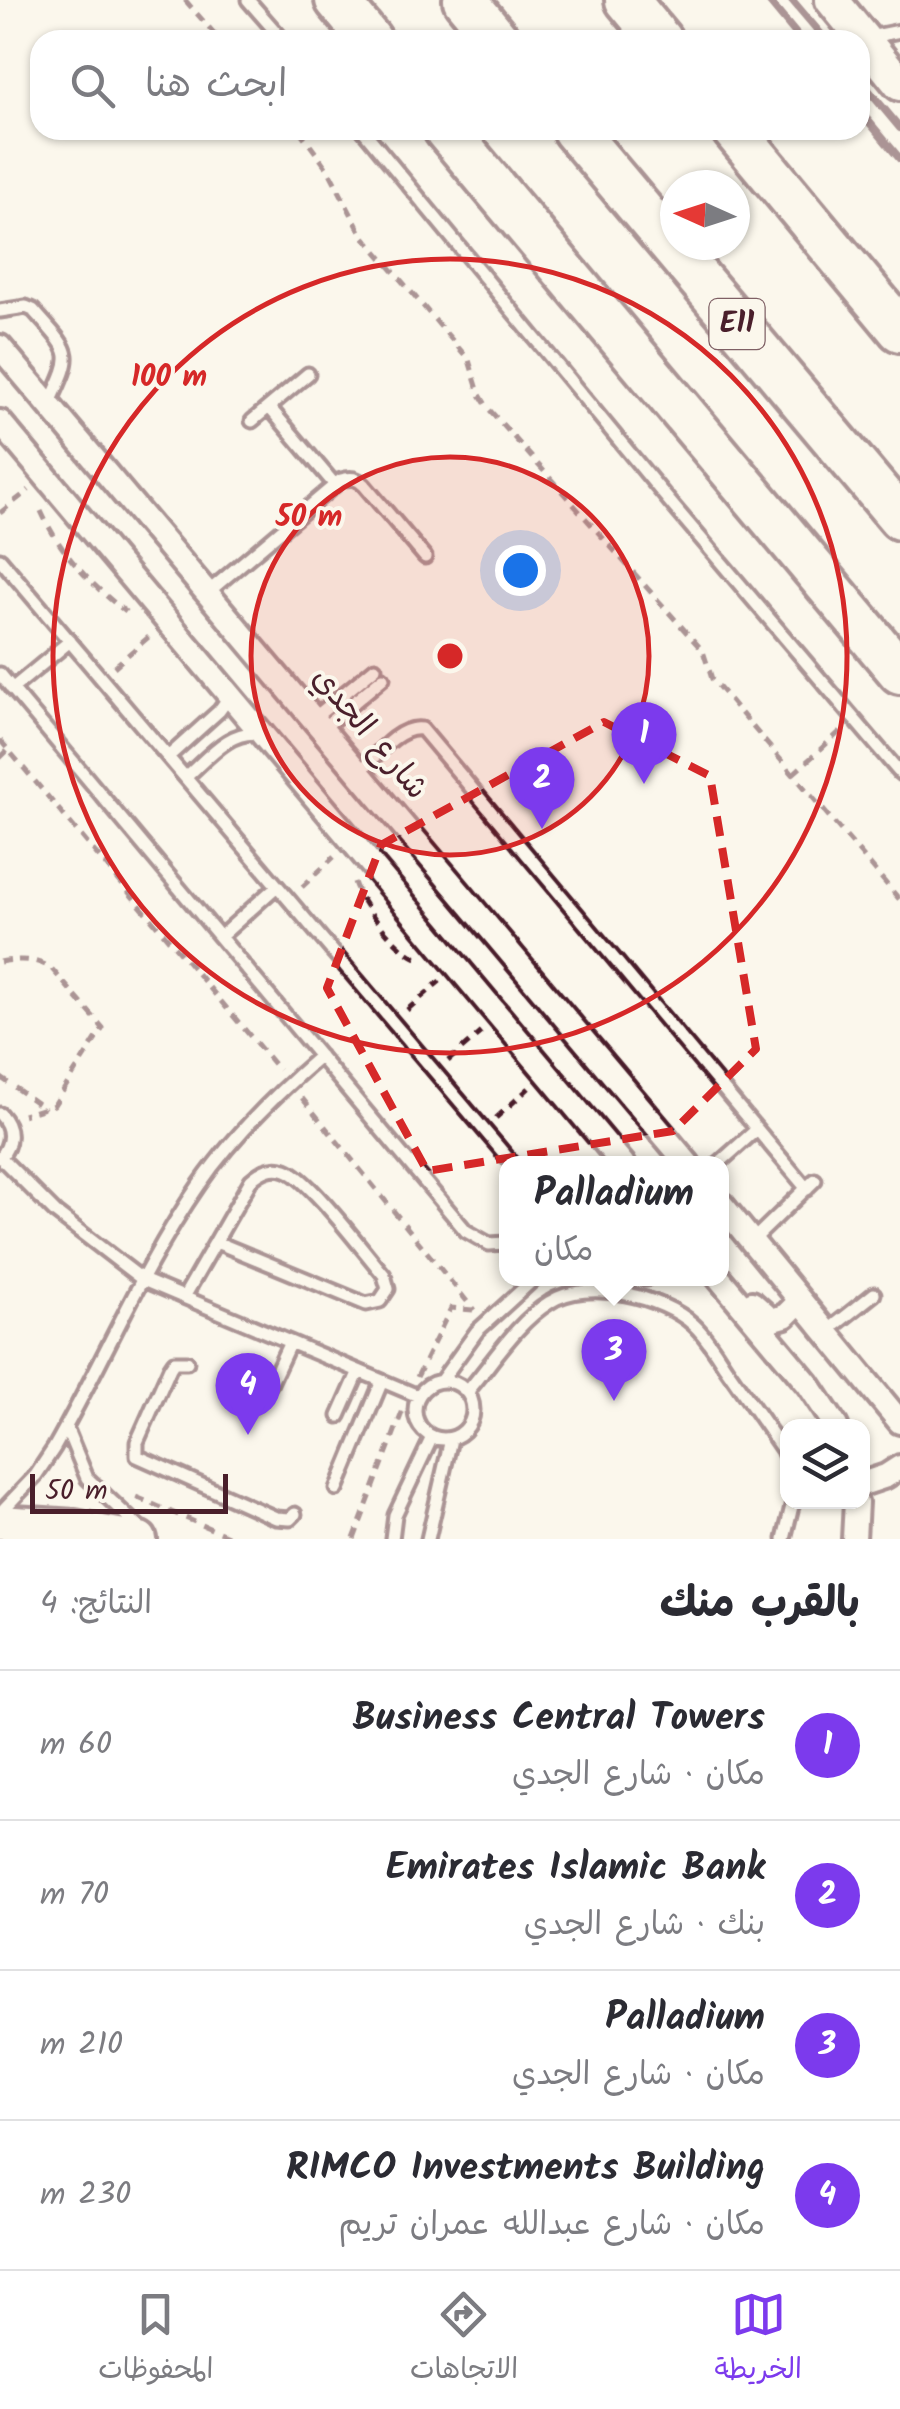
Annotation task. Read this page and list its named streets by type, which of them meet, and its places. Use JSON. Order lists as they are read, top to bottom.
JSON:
{
  "streets": {
    "highway": ["E11"],
    "street": ["شارع الجدي"]
  },
  "scale_bar": "50 m",
  "north": "left",
  "page": {
    "search": "ابحث هنا",
    "pins": [
      "1",
      "2",
      "3",
      "4"
    ],
    "popup": ["Palladium", "مكان"],
    "scale": "50 m",
    "heading": ["بالقرب منك", "النتائج: 4"],
    "list": [
      {
        "mark": "1",
        "name": "Business Central Towers",
        "note": "مكان · شارع الجدي",
        "value": "60 m"
      },
      {
        "mark": "2",
        "name": "Emirates Islamic Bank",
        "note": "بنك · شارع الجدي",
        "value": "70 m"
      },
      {
        "mark": "3",
        "name": "Palladium",
        "note": "مكان · شارع الجدي",
        "value": "210 m"
      },
      {
        "mark": "4",
        "name": "RIMCO Investments Building",
        "note": "مكان · شارع عبدالله عمران تريم",
        "value": "230 m"
      }
    ],
    "nav": ["الخريطة", "الاتجاهات", "المحفوظات"]
  },
  "rings": ["100 m", "50 m"]
}
